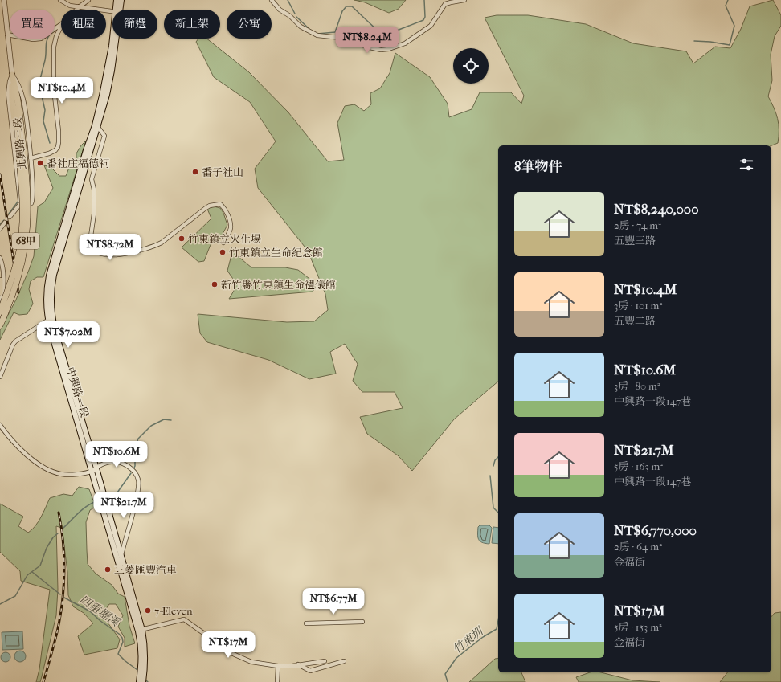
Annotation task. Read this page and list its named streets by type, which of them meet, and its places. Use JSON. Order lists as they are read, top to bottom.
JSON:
{
  "streets": {
    "highway": ["68甲"],
    "main road": ["中興路一段"],
    "street": ["北興路三段"]
  },
  "crossings": [
    ["北興路三段", "68甲"]
  ],
  "water": ["四重壢溪", "竹東圳"],
  "places": [
    "番社庄福德祠",
    "番子社山",
    "竹東鎮立火化場",
    "竹東鎮立生命紀念館",
    "新竹縣竹東鎮生命禮儀館",
    "三菱匯豐汽車",
    "7-Eleven"
  ],
  "page": {
    "chip": [
      "買屋",
      "租屋",
      "篩選",
      "新上架",
      "公寓"
    ],
    "price": [
      "NT$8.24M",
      "NT$10.4M",
      "NT$8.72M",
      "NT$7.02M",
      "NT$10.6M",
      "NT$21.7M",
      "NT$6.77M",
      "NT$17M"
    ],
    "heading": "8筆物件",
    "list": [
      {
        "name": "NT$8,240,000",
        "note": "2房 · 74 m² · 五豐三路"
      },
      {
        "name": "NT$10.4M",
        "note": "3房 · 101 m² · 五豐二路"
      },
      {
        "name": "NT$10.6M",
        "note": "3房 · 80 m² · 中興路一段147巷"
      },
      {
        "name": "NT$21.7M",
        "note": "5房 · 163 m² · 中興路一段147巷"
      },
      {
        "name": "NT$6,770,000",
        "note": "2房 · 64 m² · 金福街"
      },
      {
        "name": "NT$17M",
        "note": "5房 · 153 m² · 金福街"
      }
    ]
  }
}
